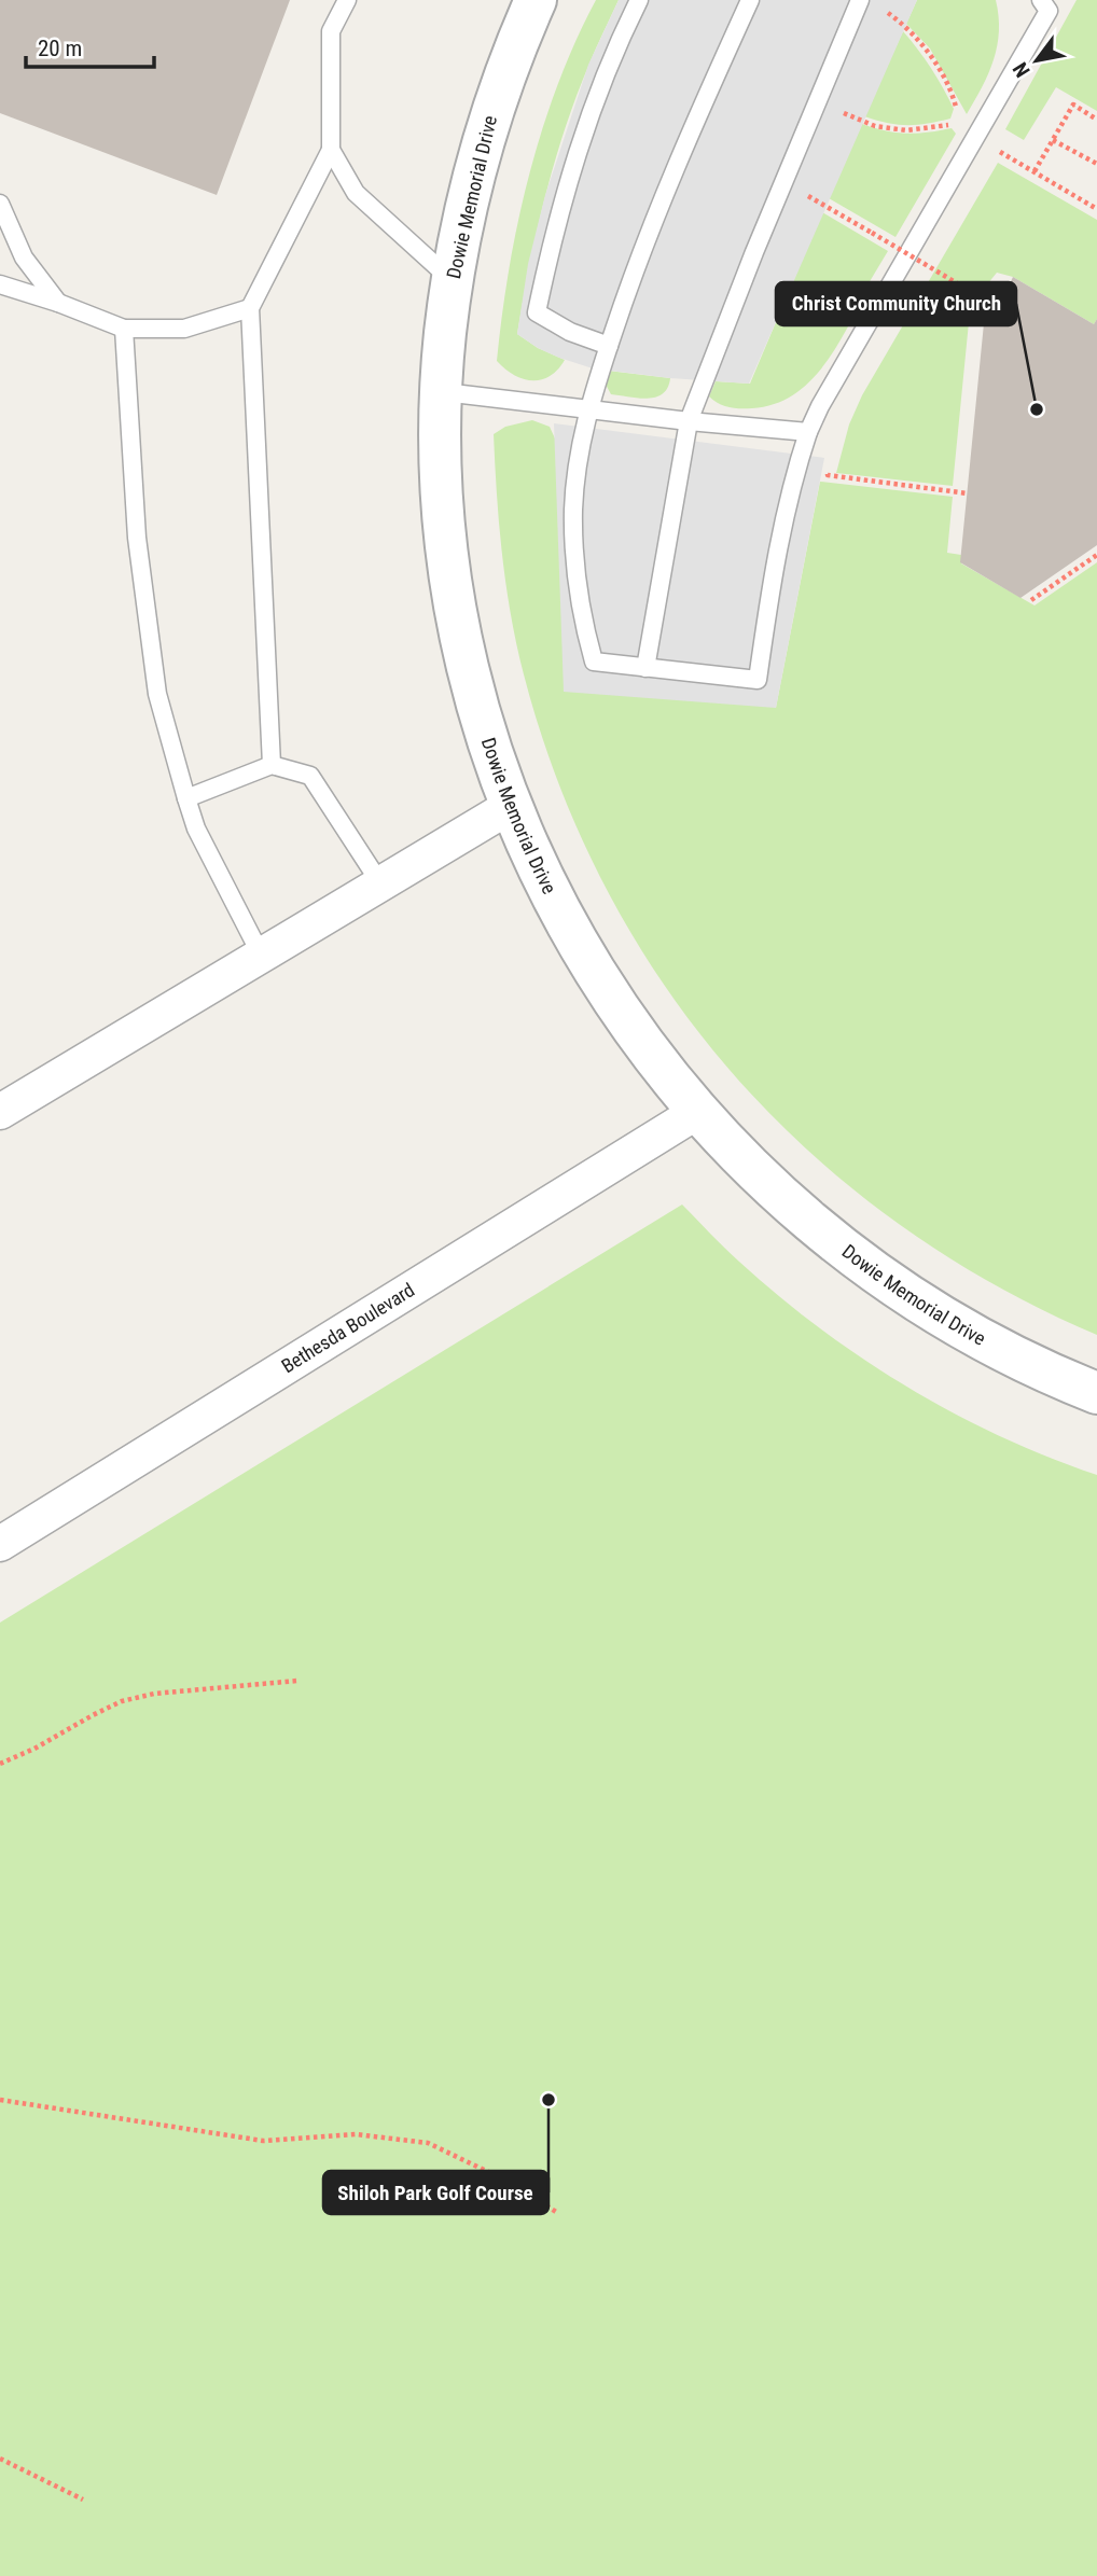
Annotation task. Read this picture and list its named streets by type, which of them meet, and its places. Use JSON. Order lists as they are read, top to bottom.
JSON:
{
  "streets": {
    "street": ["Dowie Memorial Drive", "Bethesda Boulevard"]
  },
  "crossings": [
    ["Dowie Memorial Drive", "Bethesda Boulevard"]
  ],
  "places": ["Christ Community Church", "Shiloh Park Golf Course"],
  "scale_bar": "20 m",
  "north": "bottom left"
}
